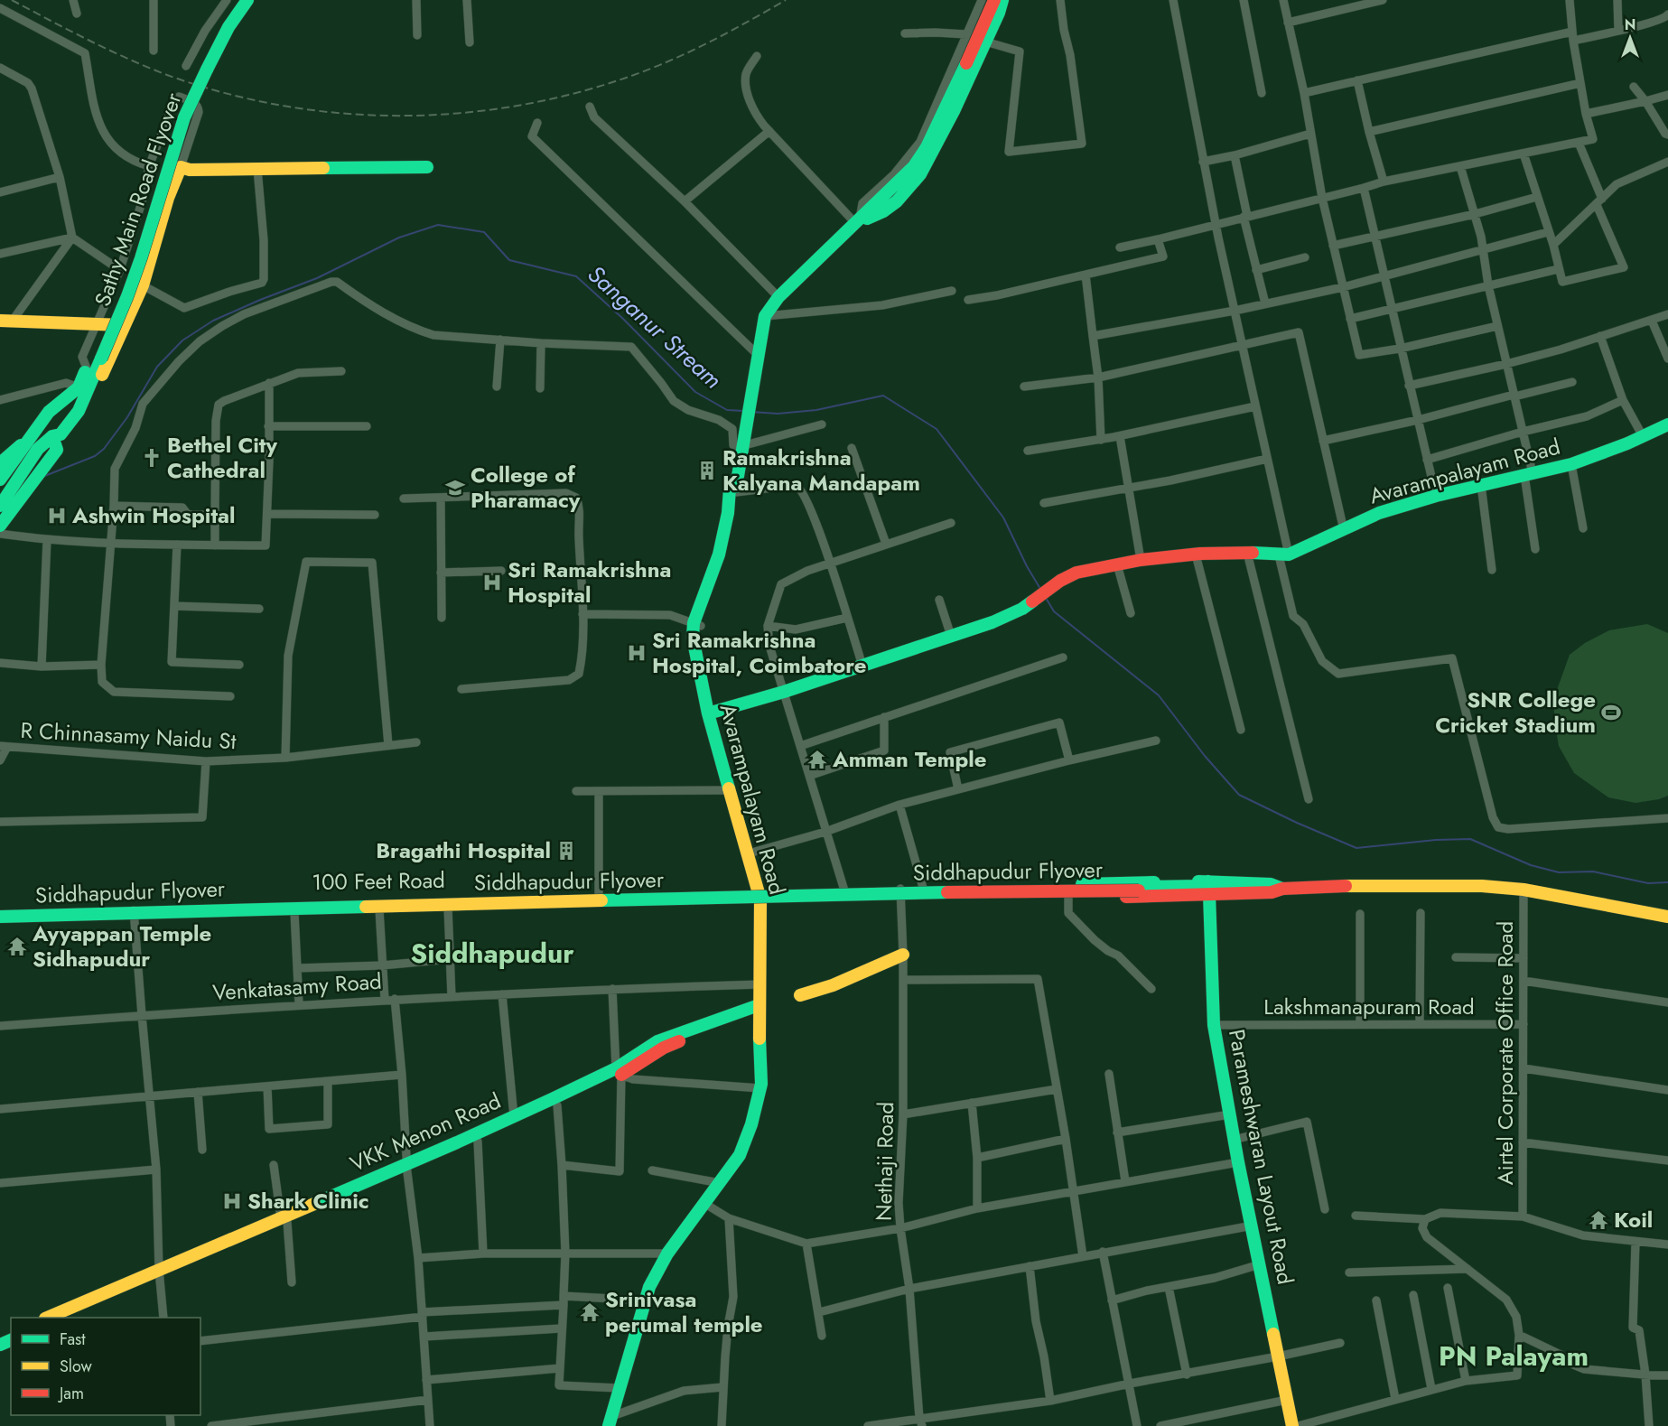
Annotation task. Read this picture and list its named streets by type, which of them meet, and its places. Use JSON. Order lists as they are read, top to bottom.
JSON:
{
  "streets": {
    "main road": [
      "Sathy Main Road Flyover",
      "Avarampalayam Road",
      "Siddhapudur Flyover",
      "100 Feet Road",
      "VKK Menon Road",
      "Parameshwaran Layout Road"
    ],
    "street": [
      "R Chinnasamy Naidu St",
      "Venkatasamy Road",
      "Lakshmanapuram Road",
      "Airtel Corporate Office Road",
      "Nethaji Road"
    ]
  },
  "crossings": [
    ["Avarampalayam Road", "100 Feet Road"],
    ["Avarampalayam Road", "Venkatasamy Road"],
    ["Avarampalayam Road", "VKK Menon Road"],
    ["Siddhapudur Flyover", "100 Feet Road"],
    ["Siddhapudur Flyover", "Parameshwaran Layout Road"],
    ["Lakshmanapuram Road", "Airtel Corporate Office Road"],
    ["Lakshmanapuram Road", "Parameshwaran Layout Road"]
  ],
  "districts": ["Siddhapudur", "PN Palayam"],
  "water": ["Sanganur Stream"],
  "places": {
    "church": ["Bethel City Cathedral"],
    "building": ["Ramakrishna Kalyana Mandapam", "Bragathi Hospital"],
    "school or university": ["College of Pharamacy"],
    "hospital": [
      "Ashwin Hospital",
      "Sri Ramakrishna Hospital",
      "Sri Ramakrishna Hospital, Coimbatore",
      "Shark Clinic"
    ],
    "sports": ["SNR College Cricket Stadium"],
    "temple": [
      "Amman Temple",
      "Ayyappan Temple Sidhapudur",
      "Koil",
      "Srinivasa perumal temple"
    ]
  },
  "legend": ["Fast", "Slow", "Jam"],
  "north": "top"
}
